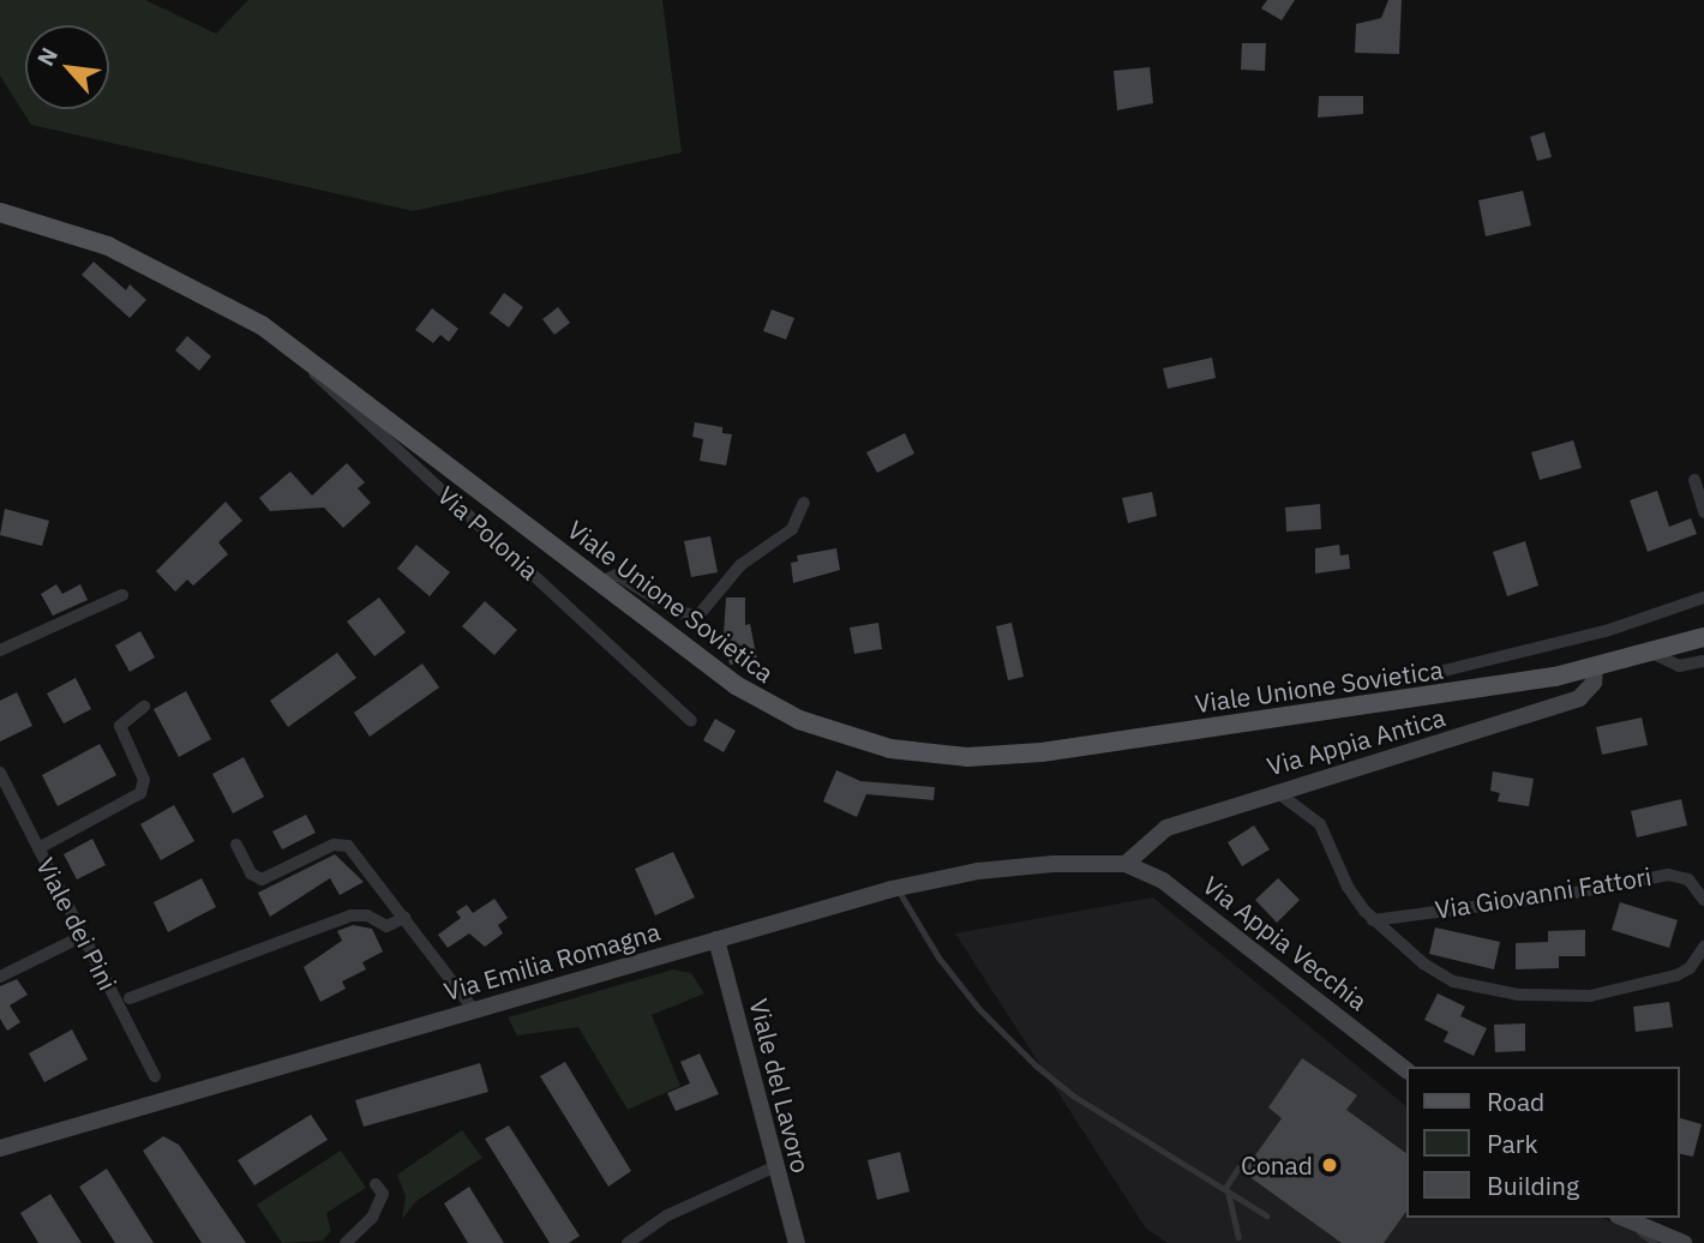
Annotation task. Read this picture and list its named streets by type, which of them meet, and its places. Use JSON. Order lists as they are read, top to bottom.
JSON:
{
  "streets": {
    "main road": [
      "Viale Unione Sovietica",
      "Via Appia Antica",
      "Via Appia Vecchia",
      "Via Emilia Romagna",
      "Viale del Lavoro"
    ],
    "street": ["Via Polonia", "Via Giovanni Fattori", "Viale dei Pini"]
  },
  "crossings": [
    ["Via Polonia", "Viale Unione Sovietica"],
    ["Viale Unione Sovietica", "Via Appia Antica"],
    ["Via Appia Antica", "Via Appia Vecchia"],
    ["Via Appia Antica", "Via Emilia Romagna"],
    ["Via Appia Vecchia", "Via Emilia Romagna"],
    ["Via Emilia Romagna", "Viale del Lavoro"]
  ],
  "places": ["Conad"],
  "legend": ["Road", "Park", "Building"],
  "north": "top left"
}
